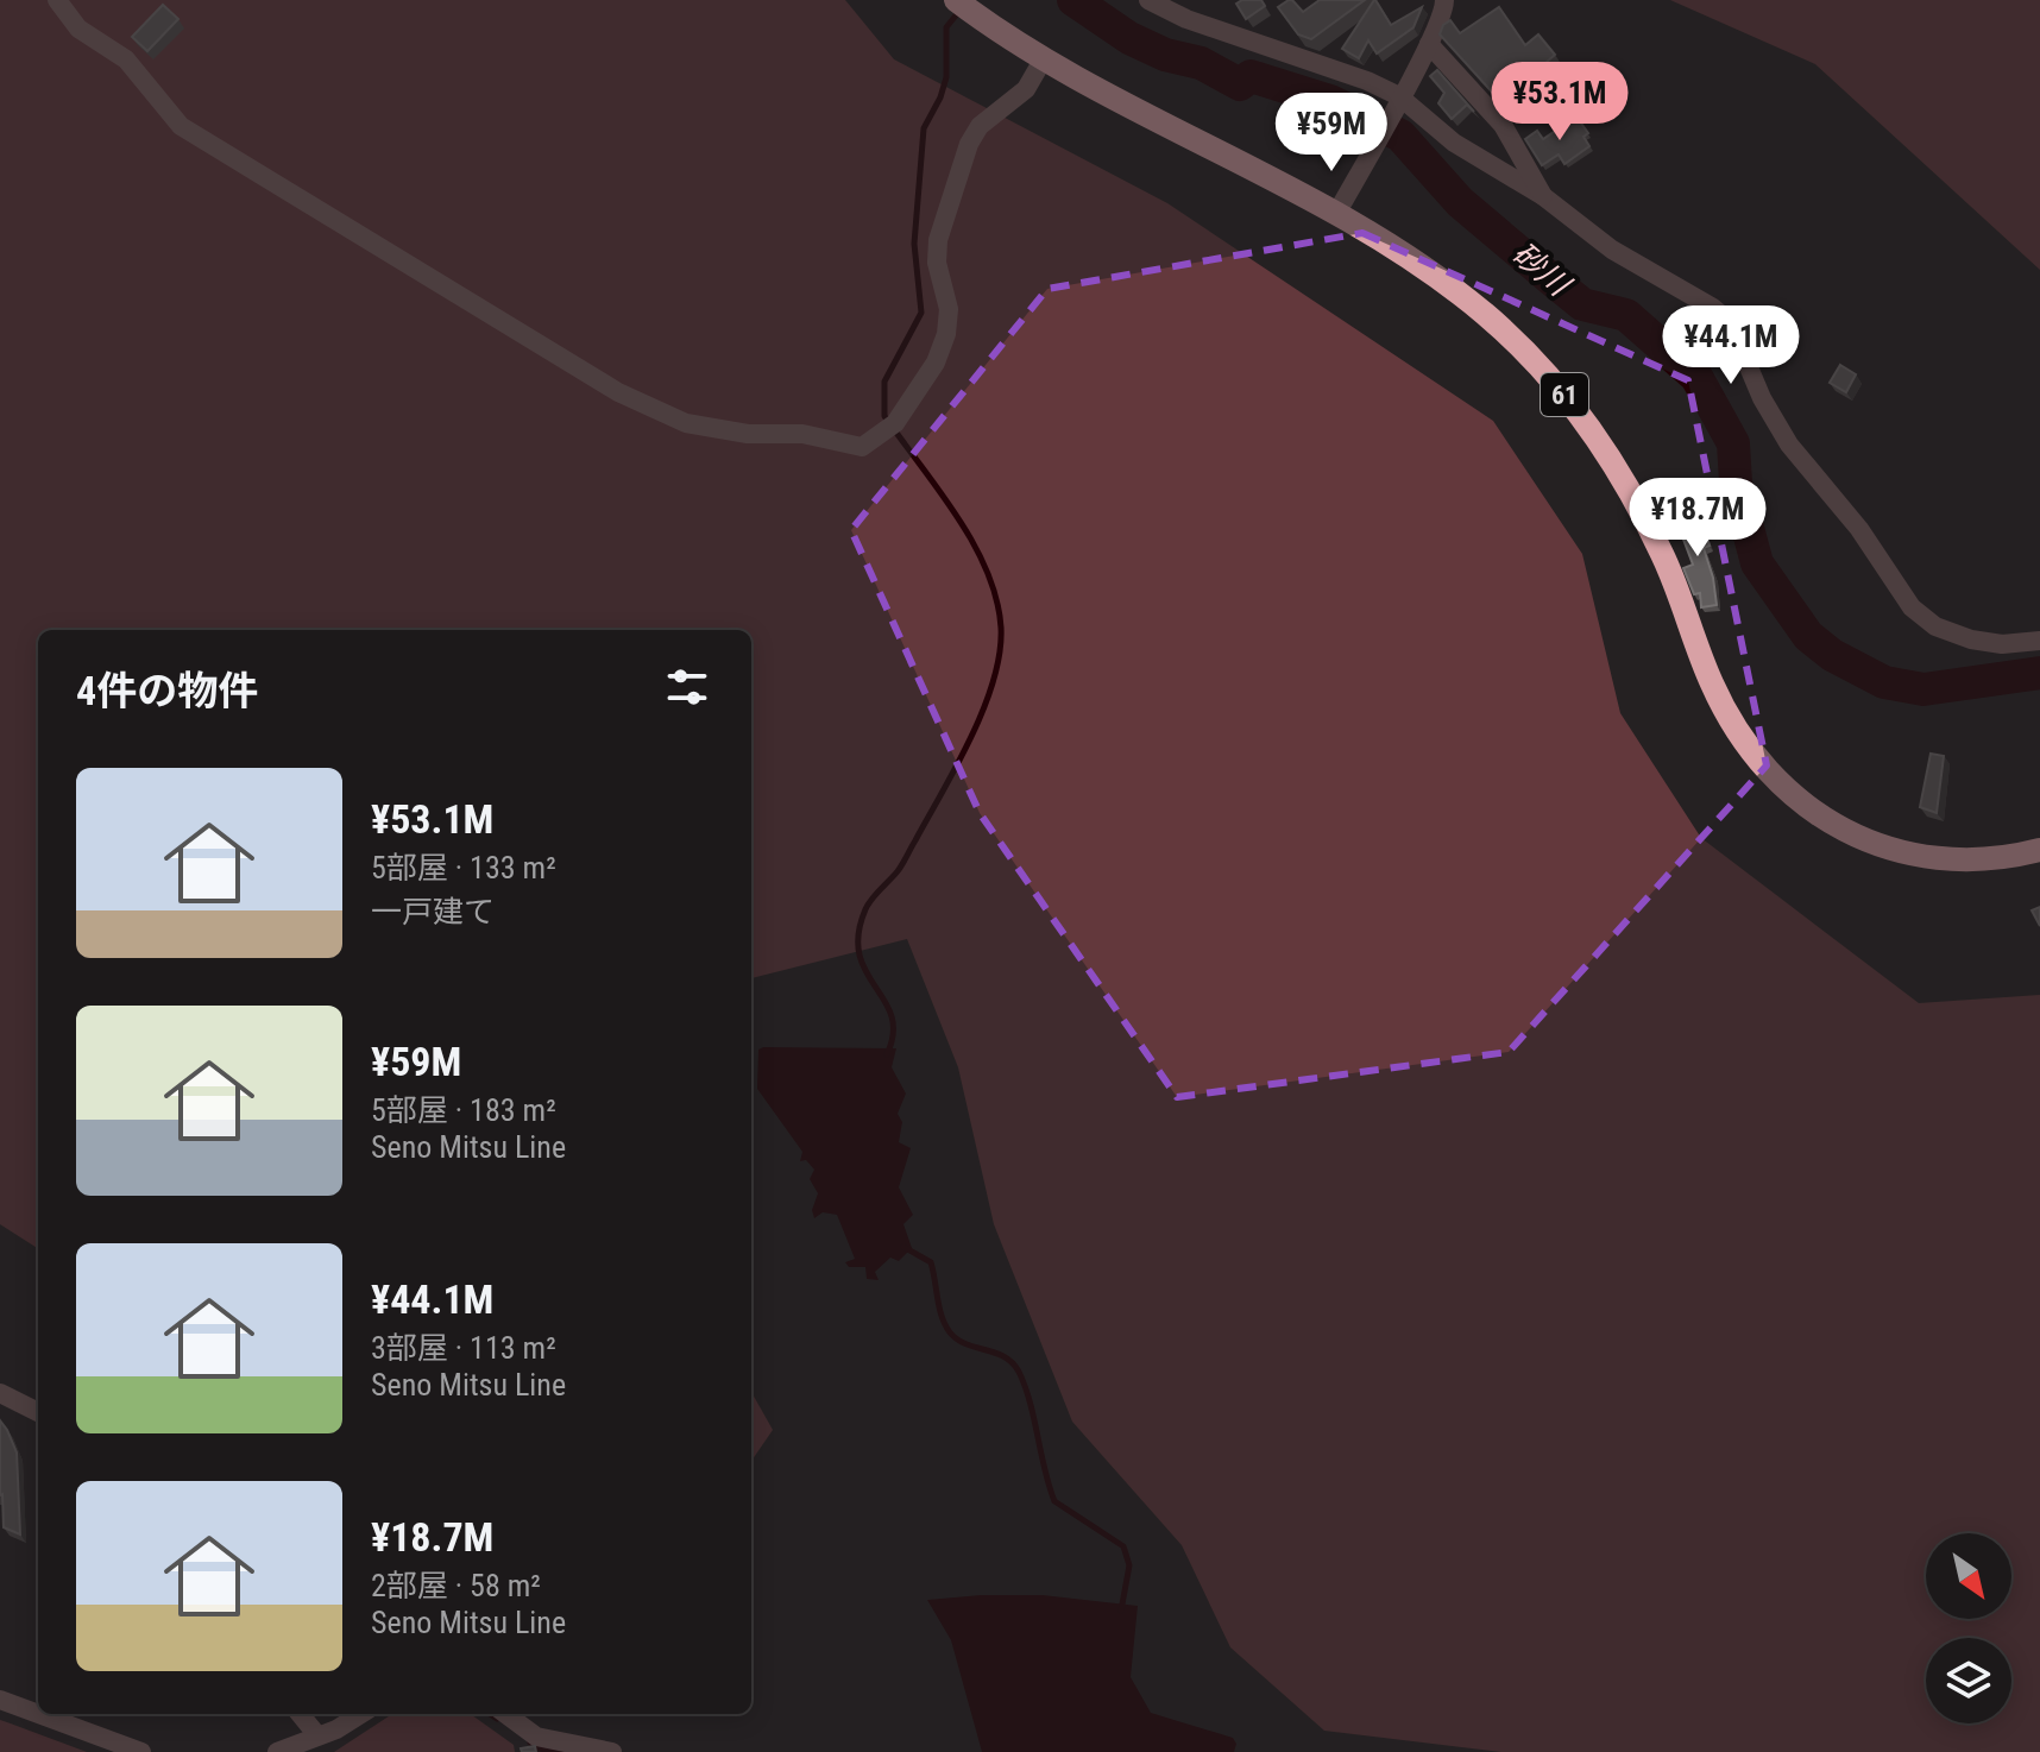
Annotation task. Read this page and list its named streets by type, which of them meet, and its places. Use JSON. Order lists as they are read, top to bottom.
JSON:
{
  "streets": {
    "main road": ["61"]
  },
  "water": ["砂川"],
  "north": "bottom right",
  "page": {
    "price": [
      "¥53.1M",
      "¥59M",
      "¥44.1M",
      "¥18.7M"
    ],
    "heading": "4件の物件",
    "list": [
      {
        "name": "¥53.1M",
        "note": "5部屋 · 133 m² · 一戸建て"
      },
      {
        "name": "¥59M",
        "note": "5部屋 · 183 m² · Seno Mitsu Line"
      },
      {
        "name": "¥44.1M",
        "note": "3部屋 · 113 m² · Seno Mitsu Line"
      },
      {
        "name": "¥18.7M",
        "note": "2部屋 · 58 m² · Seno Mitsu Line"
      }
    ]
  }
}
